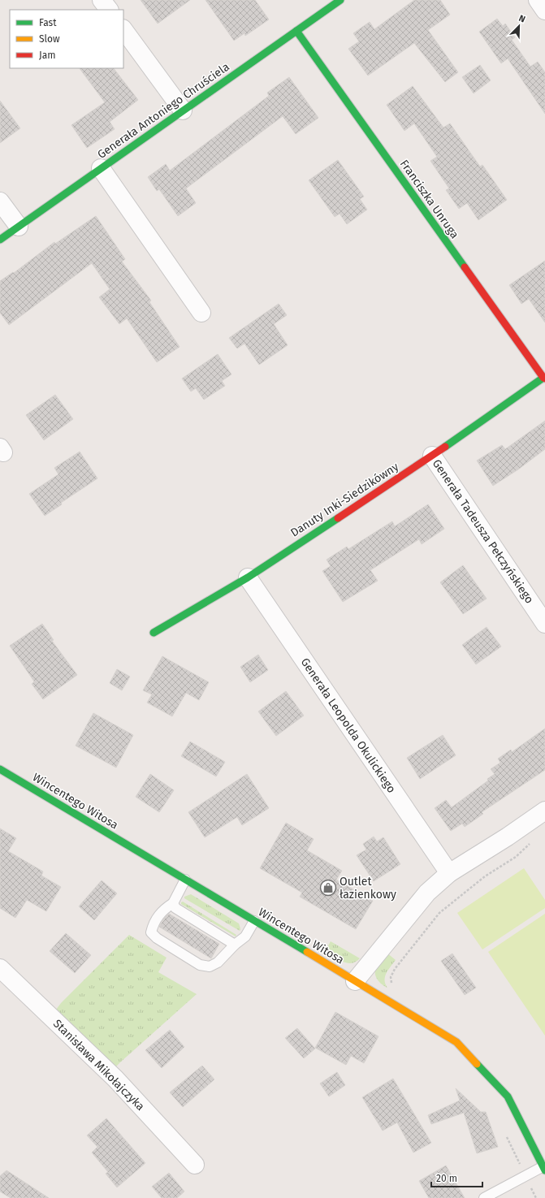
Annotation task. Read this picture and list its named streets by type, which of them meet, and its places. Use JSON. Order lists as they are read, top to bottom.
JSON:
{
  "streets": {
    "street": [
      "Generała Antoniego Chruściela",
      "Franciszka Unruga",
      "Danuty Inki-Siedzikówny",
      "Generała Tadeusza Pełczyńskiego",
      "Generała Leopolda Okulickiego",
      "Wincentego Witosa",
      "Stanisława Mikołajczyka"
    ]
  },
  "crossings": [
    ["Generała Antoniego Chruściela", "Franciszka Unruga"],
    ["Franciszka Unruga", "Danuty Inki-Siedzikówny"],
    ["Danuty Inki-Siedzikówny", "Generała Tadeusza Pełczyńskiego"],
    ["Danuty Inki-Siedzikówny", "Generała Leopolda Okulickiego"]
  ],
  "places": {
    "shop": ["Outlet łazienkowy"]
  },
  "legend": ["Fast", "Slow", "Jam"],
  "scale_bar": "20 m",
  "north": "top right"
}
